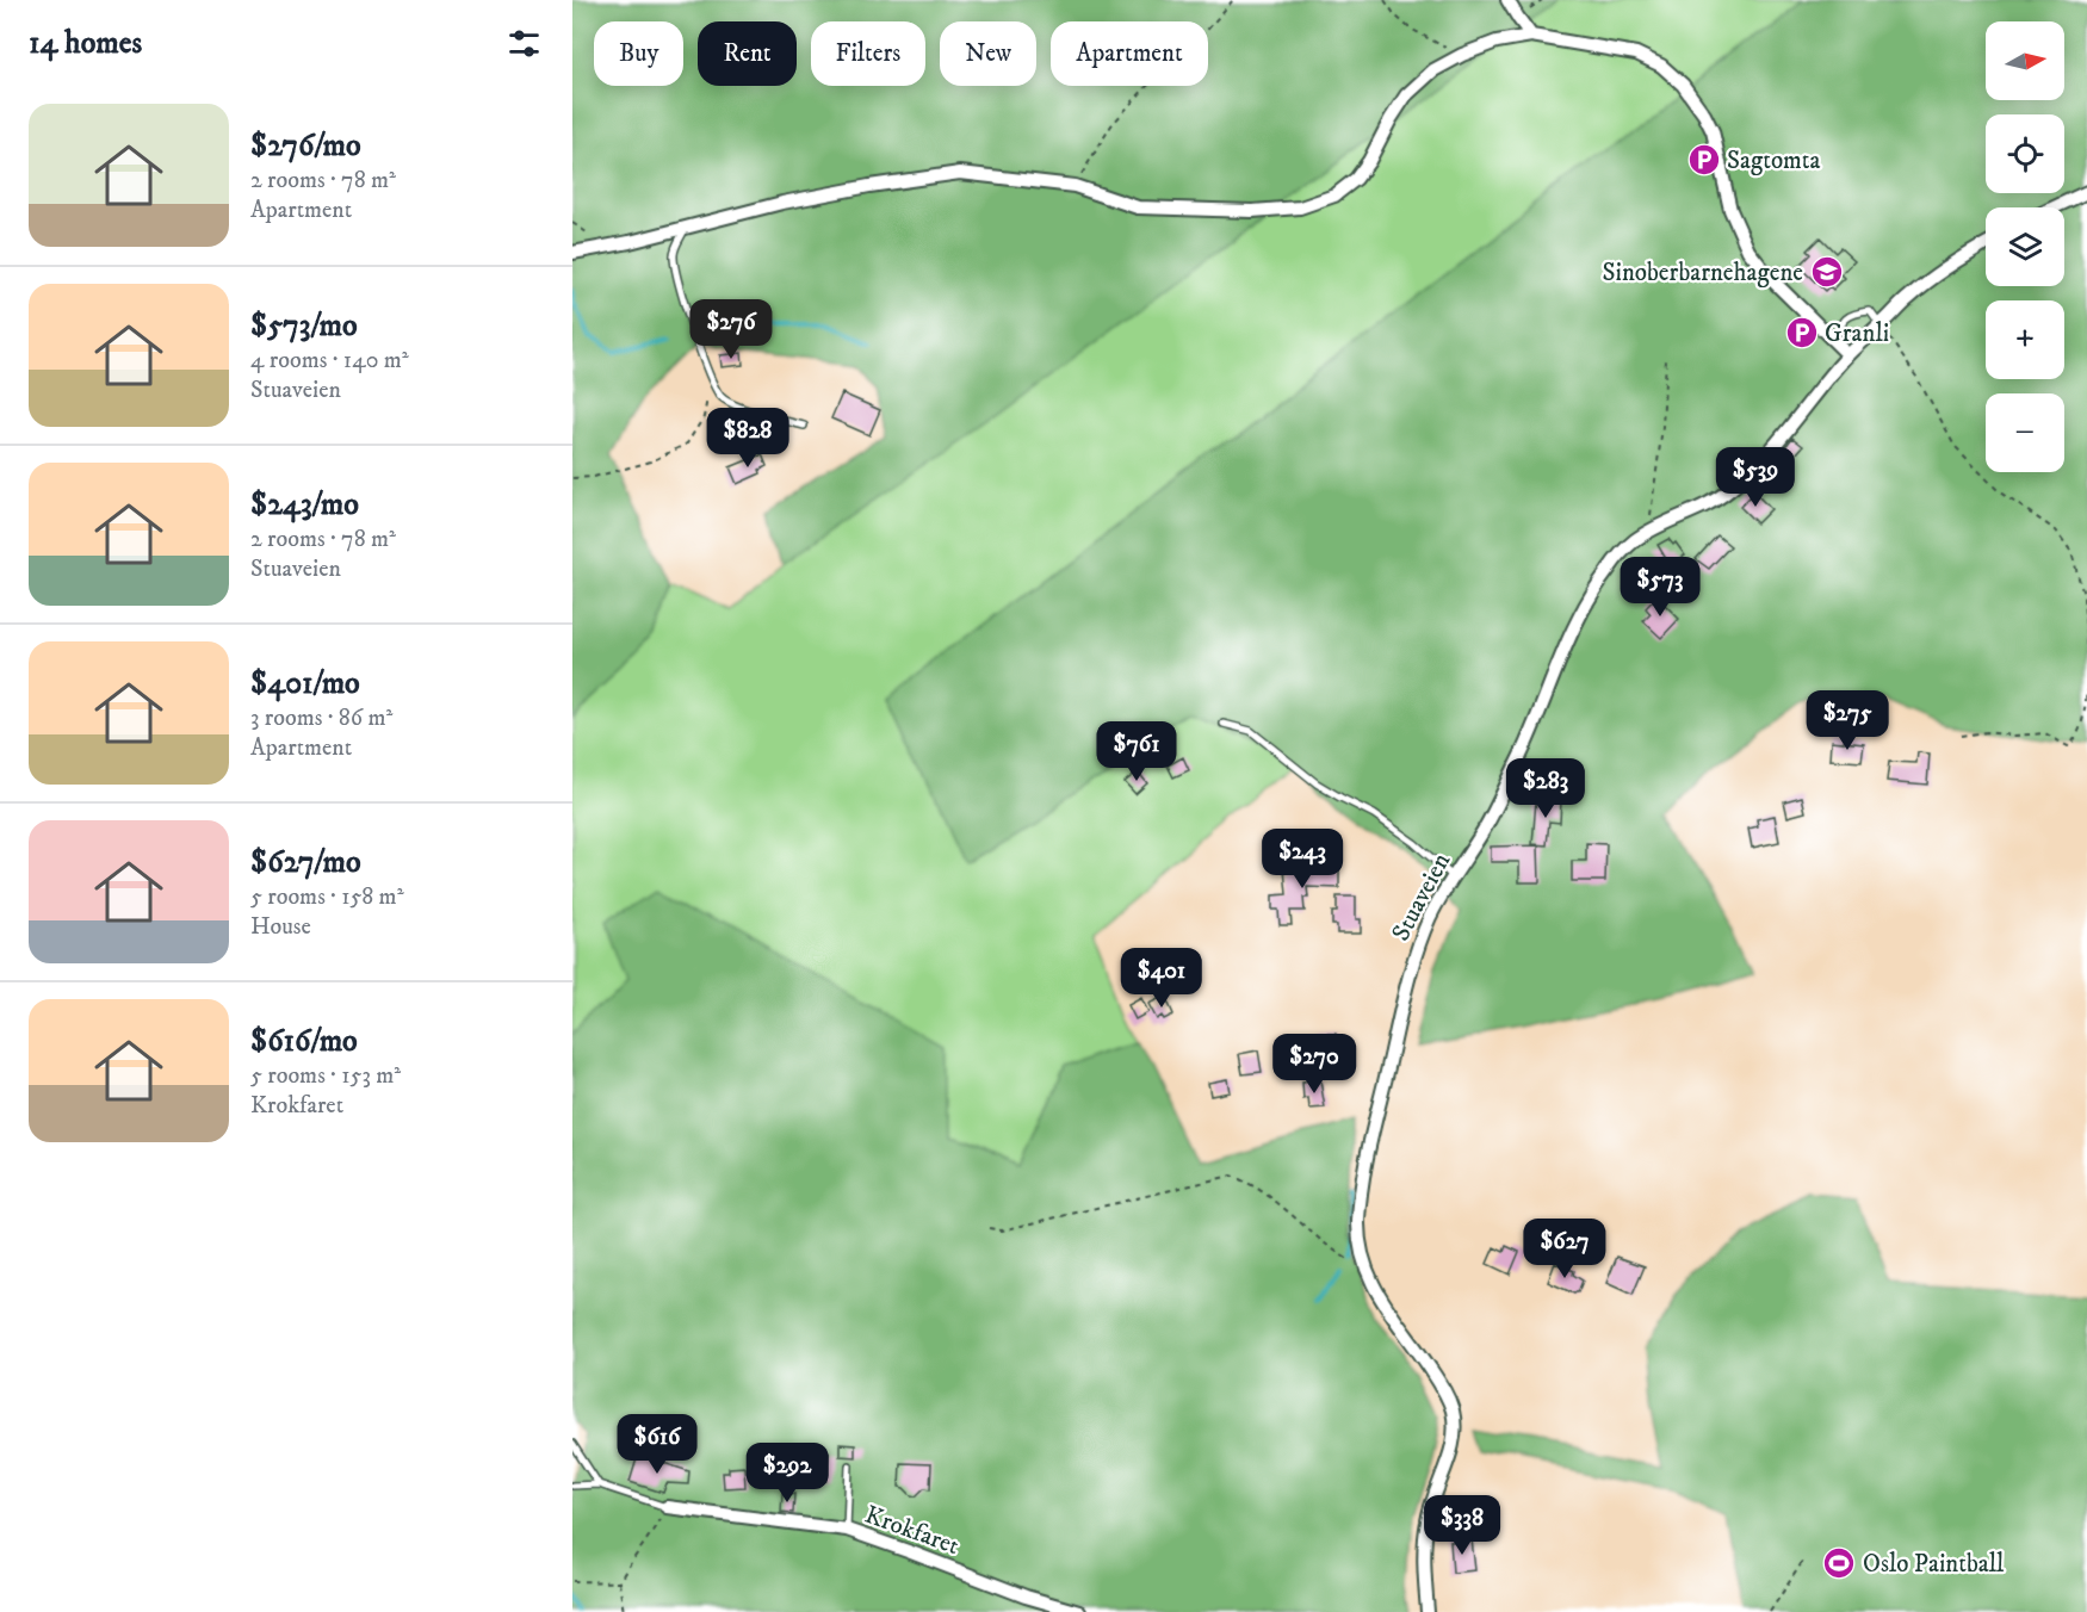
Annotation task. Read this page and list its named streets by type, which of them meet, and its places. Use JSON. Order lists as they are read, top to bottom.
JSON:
{
  "streets": {
    "street": ["Stuaveien", "Krokfaret"]
  },
  "places": {
    "parking": ["Sagtomta", "Granli"],
    "school or university": ["Sinoberbarnehagene"],
    "sports": ["Oslo Paintball"]
  },
  "north": "right",
  "page": {
    "heading": "14 homes",
    "map_buttons": ["+", "−"],
    "chip": [
      "Buy",
      "Rent",
      "Filters",
      "New",
      "Apartment"
    ],
    "list": [
      {
        "name": "$276/mo",
        "note": "2 rooms · 78 m² · Apartment"
      },
      {
        "name": "$573/mo",
        "note": "4 rooms · 140 m² · Stuaveien"
      },
      {
        "name": "$243/mo",
        "note": "2 rooms · 78 m² · Stuaveien"
      },
      {
        "name": "$401/mo",
        "note": "3 rooms · 86 m² · Apartment"
      },
      {
        "name": "$627/mo",
        "note": "5 rooms · 158 m² · House"
      },
      {
        "name": "$616/mo",
        "note": "5 rooms · 153 m² · Krokfaret"
      }
    ],
    "price": [
      "$276",
      "$828",
      "$539",
      "$573",
      "$275",
      "$761",
      "$283",
      "$243",
      "$401",
      "$270",
      "$627",
      "$616",
      "$292",
      "$338"
    ]
  }
}
